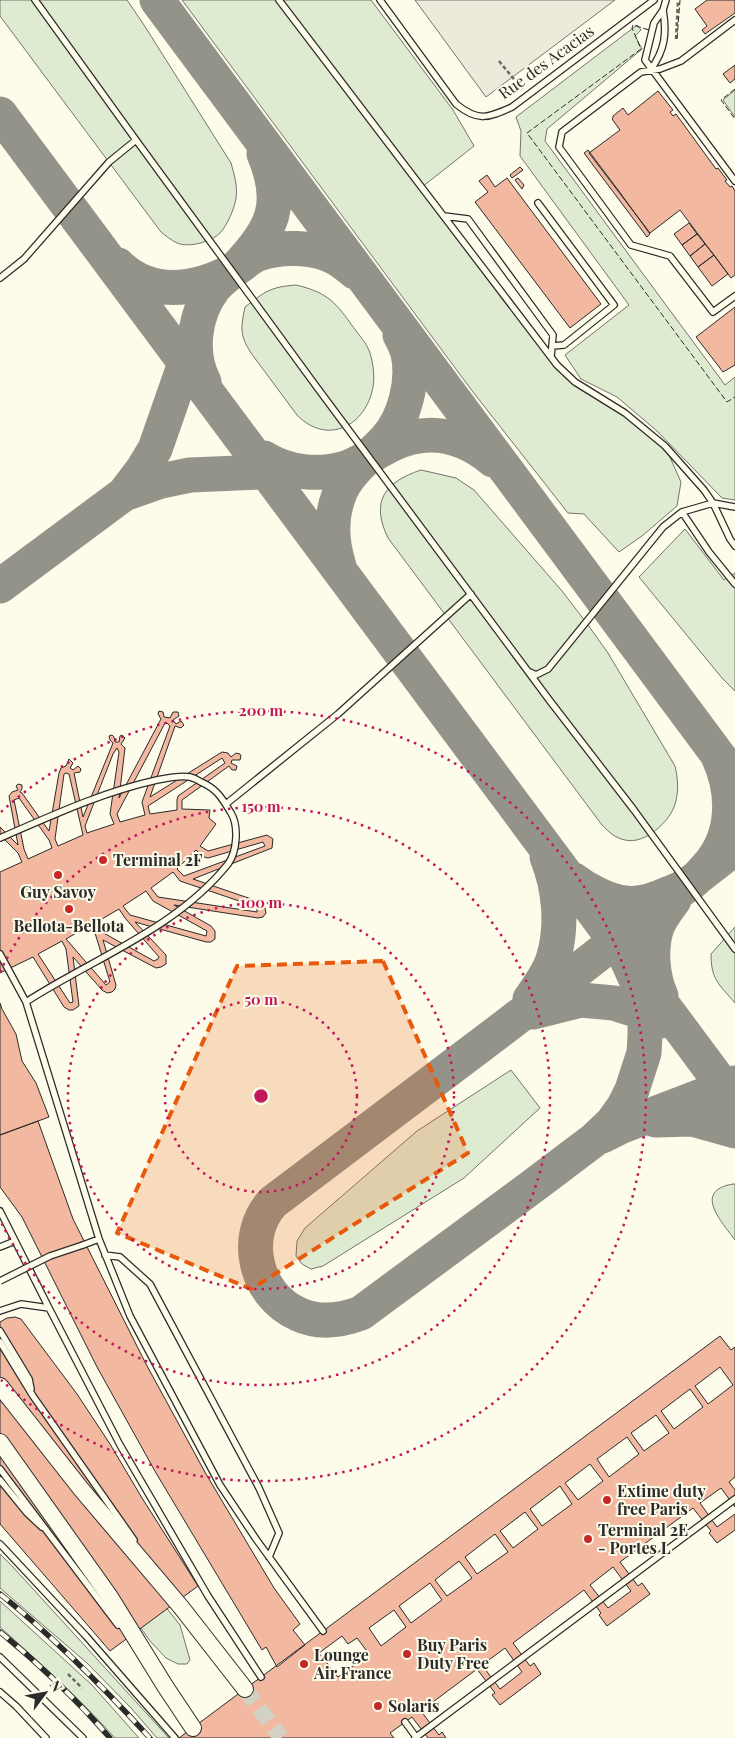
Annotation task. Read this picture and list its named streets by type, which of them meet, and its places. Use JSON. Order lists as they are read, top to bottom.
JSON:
{
  "streets": {
    "lane": ["Rue des Acacias"]
  },
  "places": [
    "Terminal 2F",
    "Guy Savoy",
    "Bellota-Bellota",
    "Extime duty free Paris",
    "Terminal 2E - Portes L",
    "Buy Paris Duty Free",
    "Lounge Air France",
    "Solaris"
  ],
  "north": "top right",
  "rings": [
    "200 m",
    "150 m",
    "100 m",
    "50 m"
  ]
}
